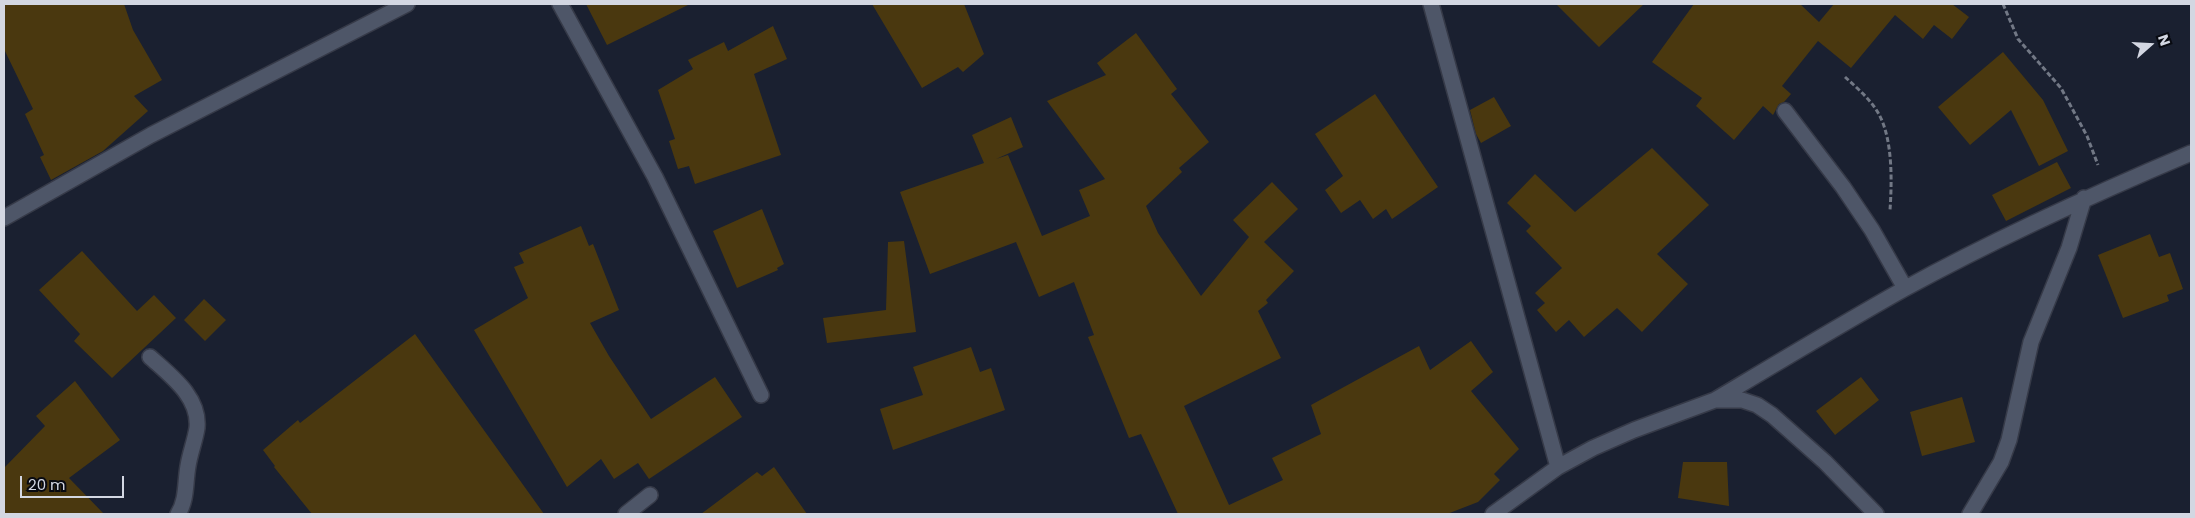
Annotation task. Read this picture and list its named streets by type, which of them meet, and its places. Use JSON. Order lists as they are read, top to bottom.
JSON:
{
  "scale_bar": "20 m",
  "north": "right"
}
